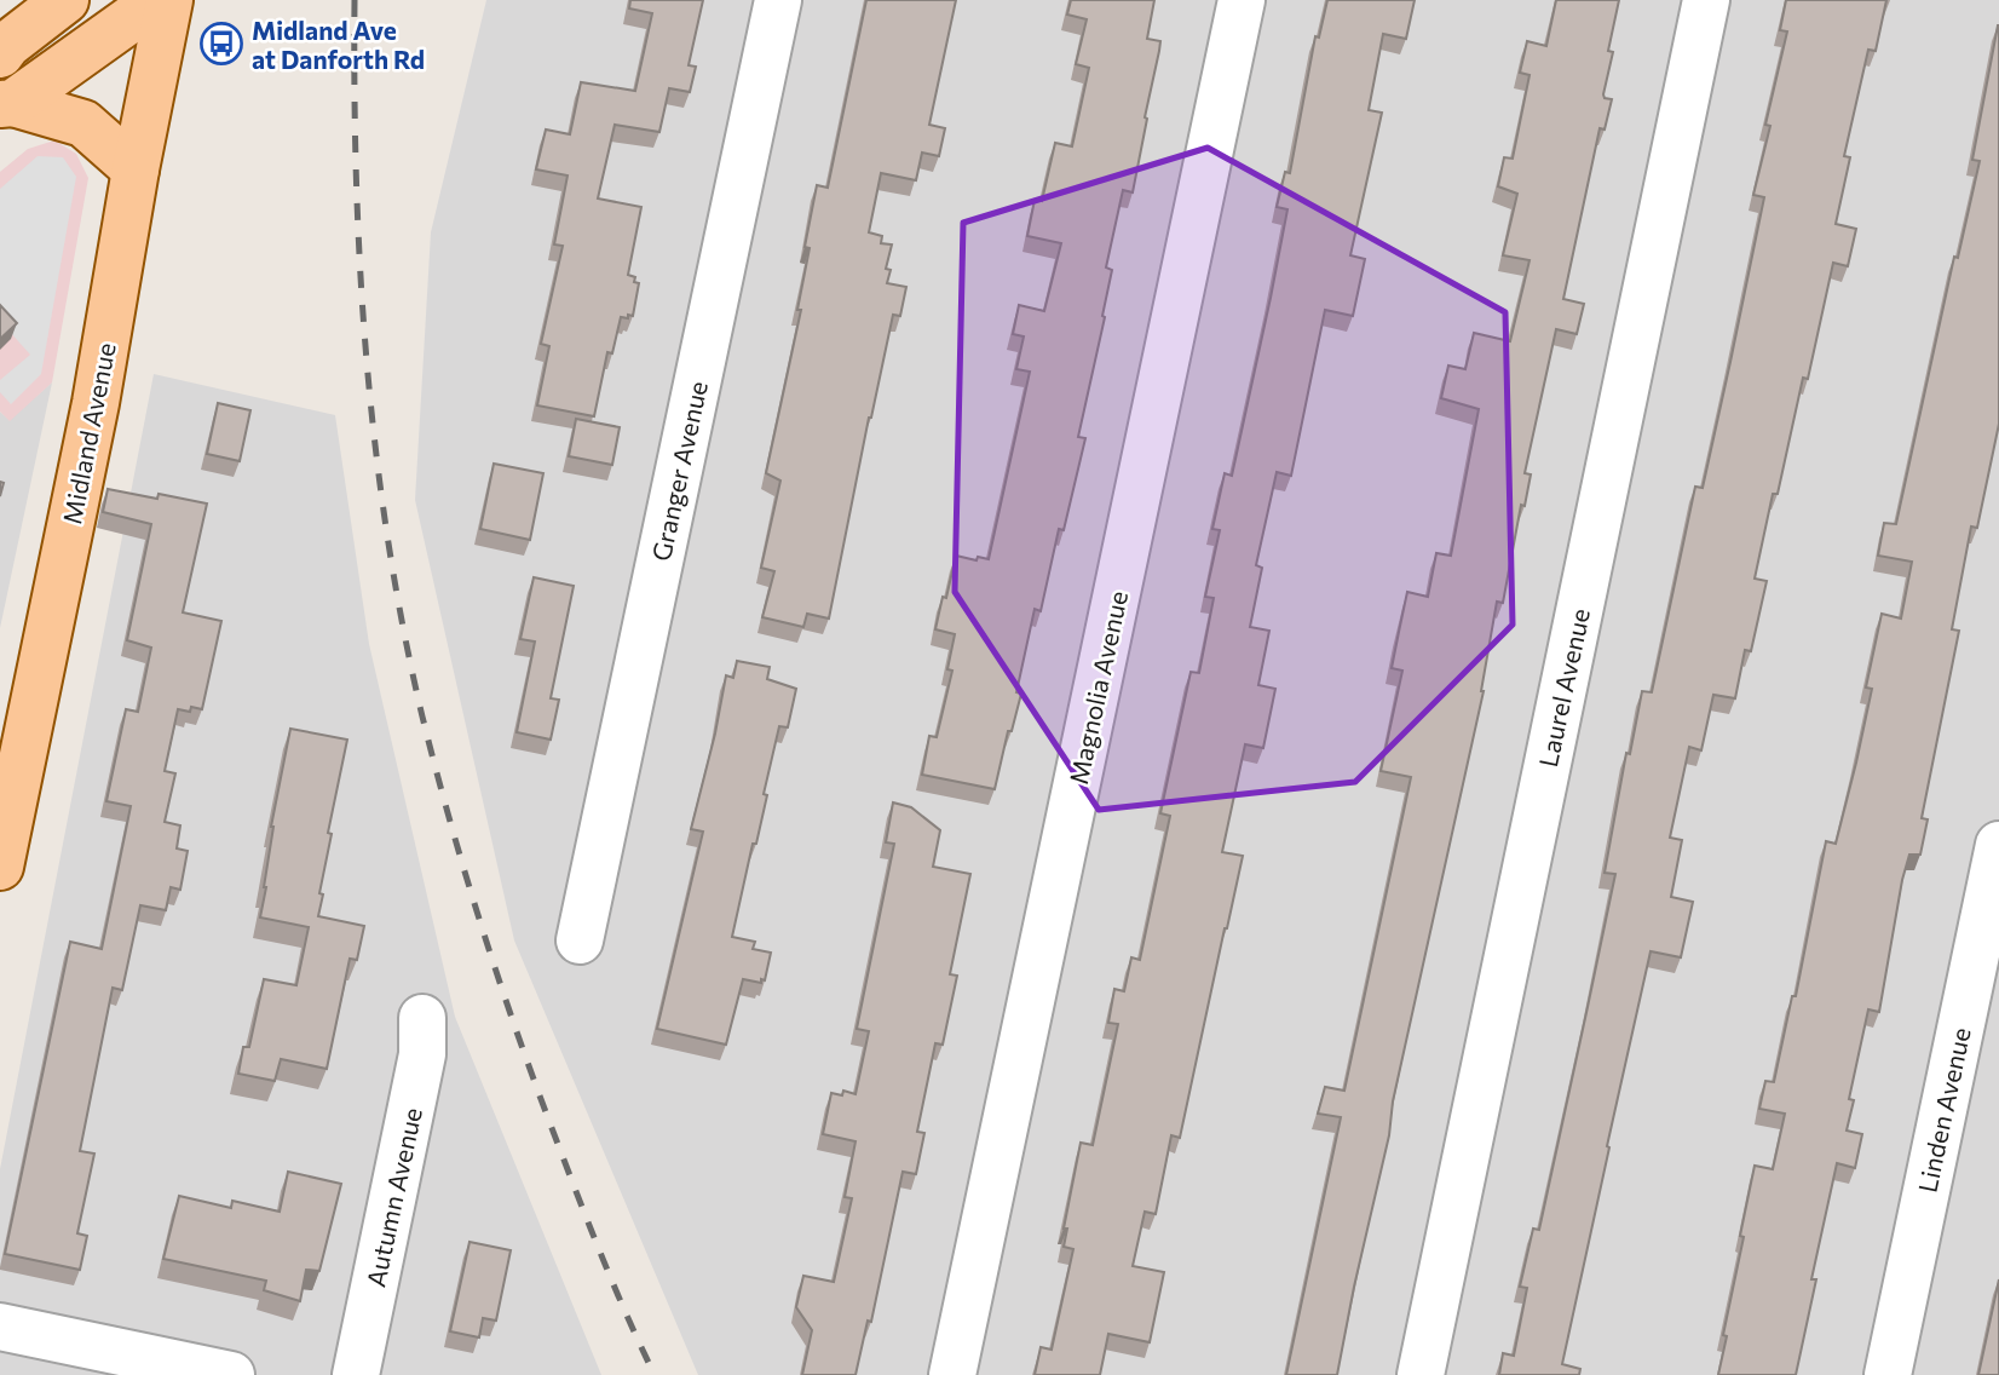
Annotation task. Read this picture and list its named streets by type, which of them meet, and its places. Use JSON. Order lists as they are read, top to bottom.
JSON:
{
  "streets": {
    "main road": ["Midland Avenue"],
    "street": [
      "Granger Avenue",
      "Magnolia Avenue",
      "Laurel Avenue",
      "Linden Avenue",
      "Autumn Avenue"
    ]
  },
  "places": {
    "bus stop": ["Midland Ave at Danforth Rd"]
  }
}
